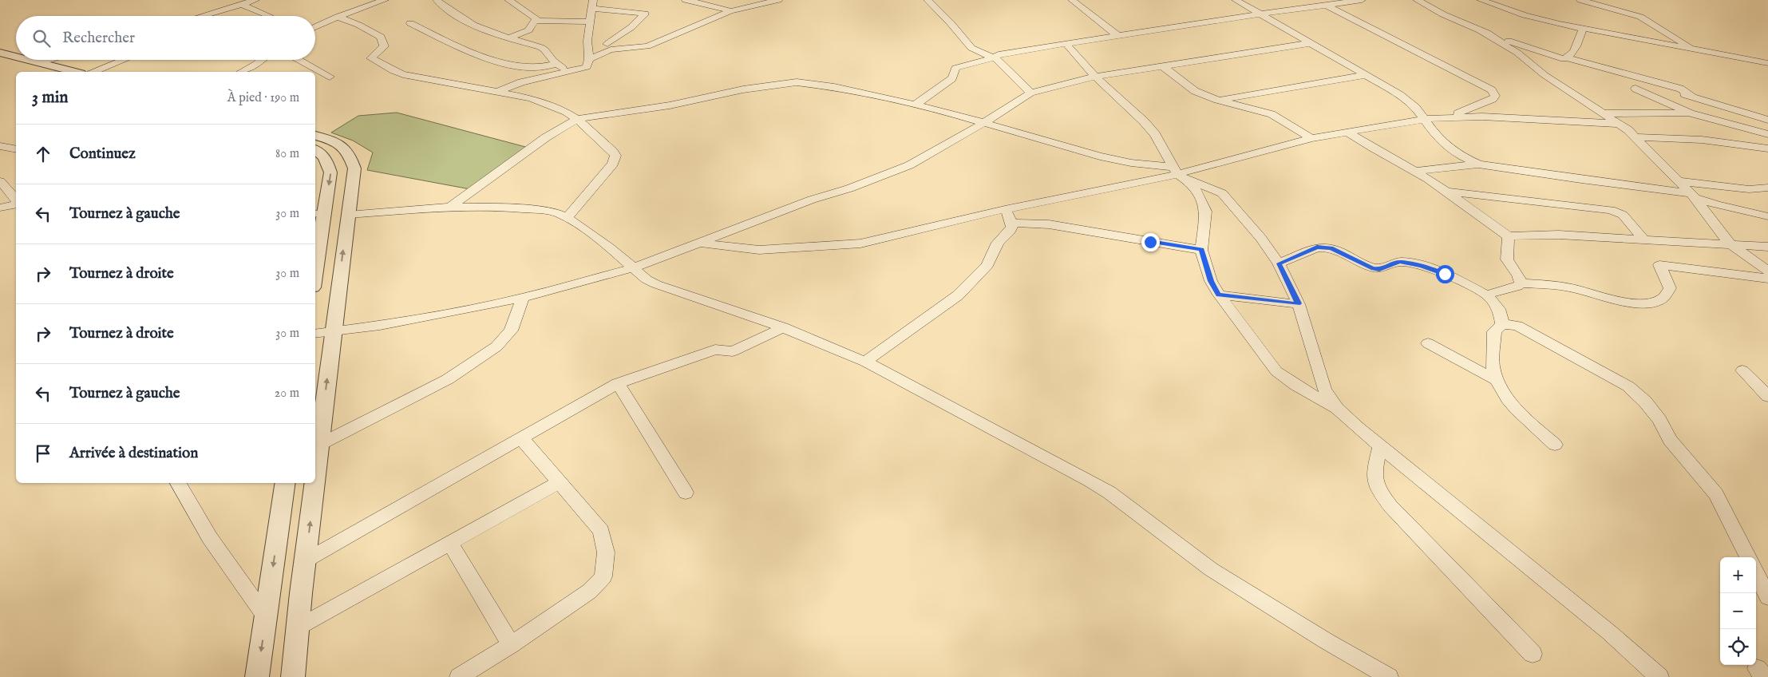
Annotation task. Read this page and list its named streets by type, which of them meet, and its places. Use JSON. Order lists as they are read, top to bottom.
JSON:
{
  "page": {
    "search": "Rechercher",
    "heading": ["3 min", "À pied · 190 m"],
    "list": [
      ["Continuez", "80 m"],
      ["Tournez à gauche", "30 m"],
      ["Tournez à droite", "30 m"],
      ["Tournez à droite", "30 m"],
      ["Tournez à gauche", "20 m"],
      "Arrivée à destination"
    ],
    "map_buttons": ["+", "−"]
  }
}
